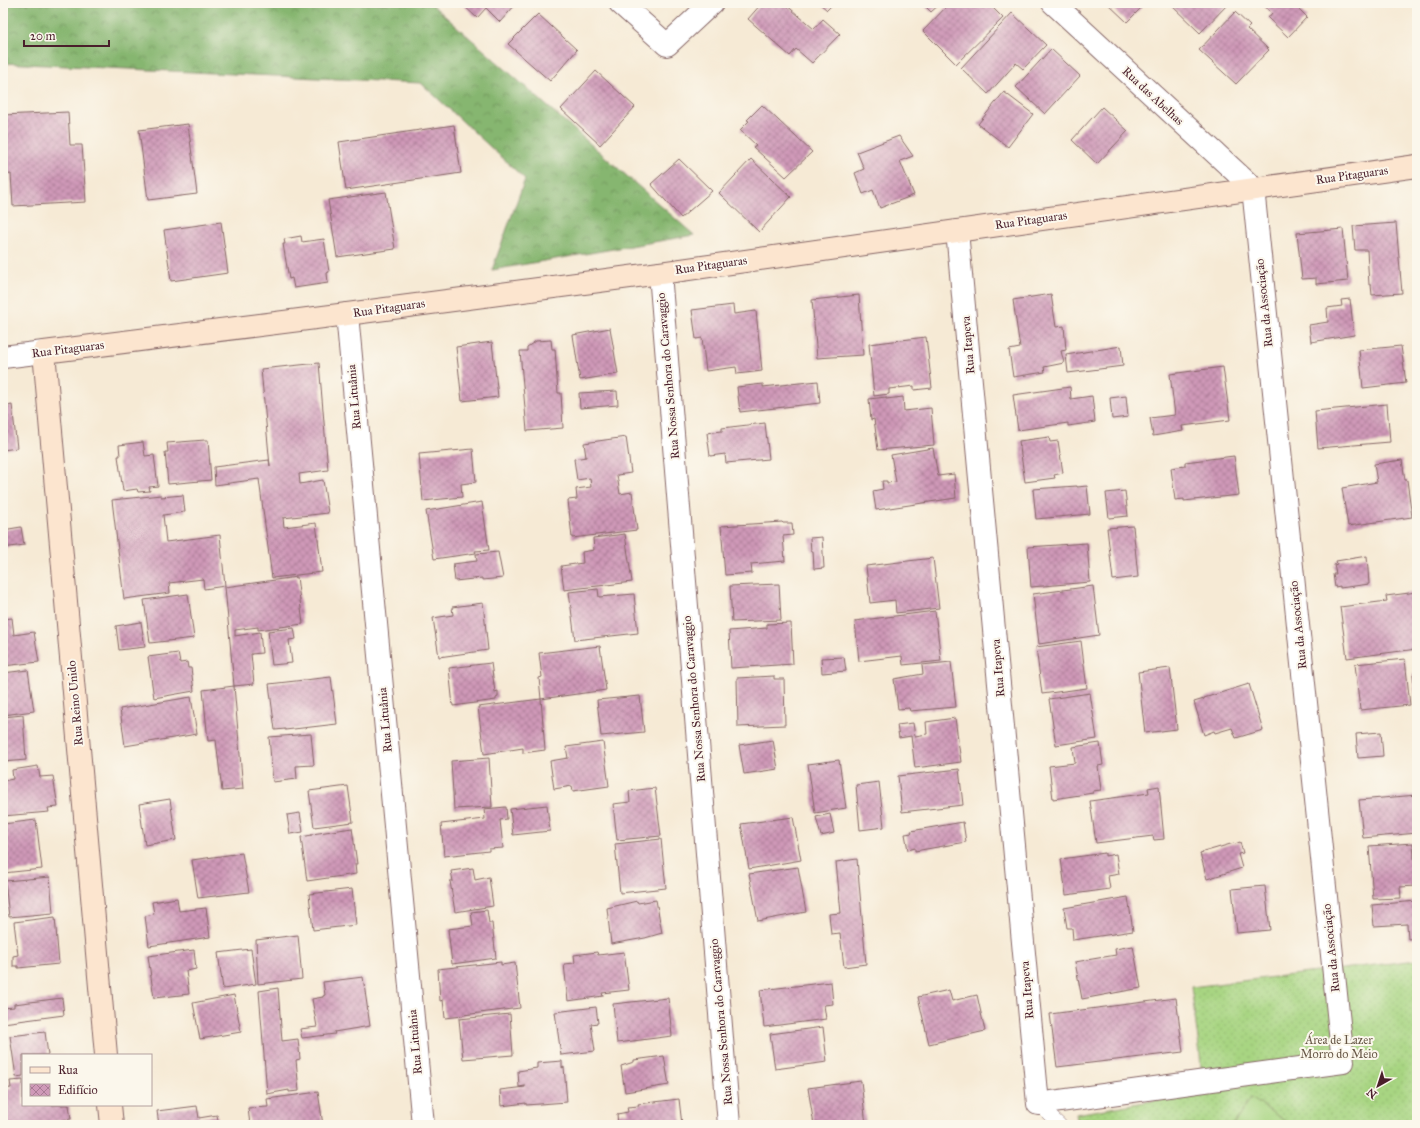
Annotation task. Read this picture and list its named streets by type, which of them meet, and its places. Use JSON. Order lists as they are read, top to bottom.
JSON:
{
  "streets": {
    "street": [
      "Rua das Abelhas",
      "Rua Pitaguaras",
      "Rua da Associação",
      "Rua Itapeva",
      "Rua Nossa Senhora do Caravaggio",
      "Rua Lituânia",
      "Rua Reino Unido"
    ]
  },
  "crossings": [
    ["Rua das Abelhas", "Rua Pitaguaras"],
    ["Rua das Abelhas", "Rua da Associação"],
    ["Rua Pitaguaras", "Rua da Associação"],
    ["Rua Pitaguaras", "Rua Itapeva"],
    ["Rua Pitaguaras", "Rua Nossa Senhora do Caravaggio"],
    ["Rua Pitaguaras", "Rua Lituânia"],
    ["Rua Pitaguaras", "Rua Reino Unido"],
    ["Rua da Associação", "Rua Itapeva"]
  ],
  "parks": ["Área de Lazer Morro do Meio"],
  "legend": ["Rua", "Edifício"],
  "scale_bar": "20 m",
  "north": "bottom left"
}
